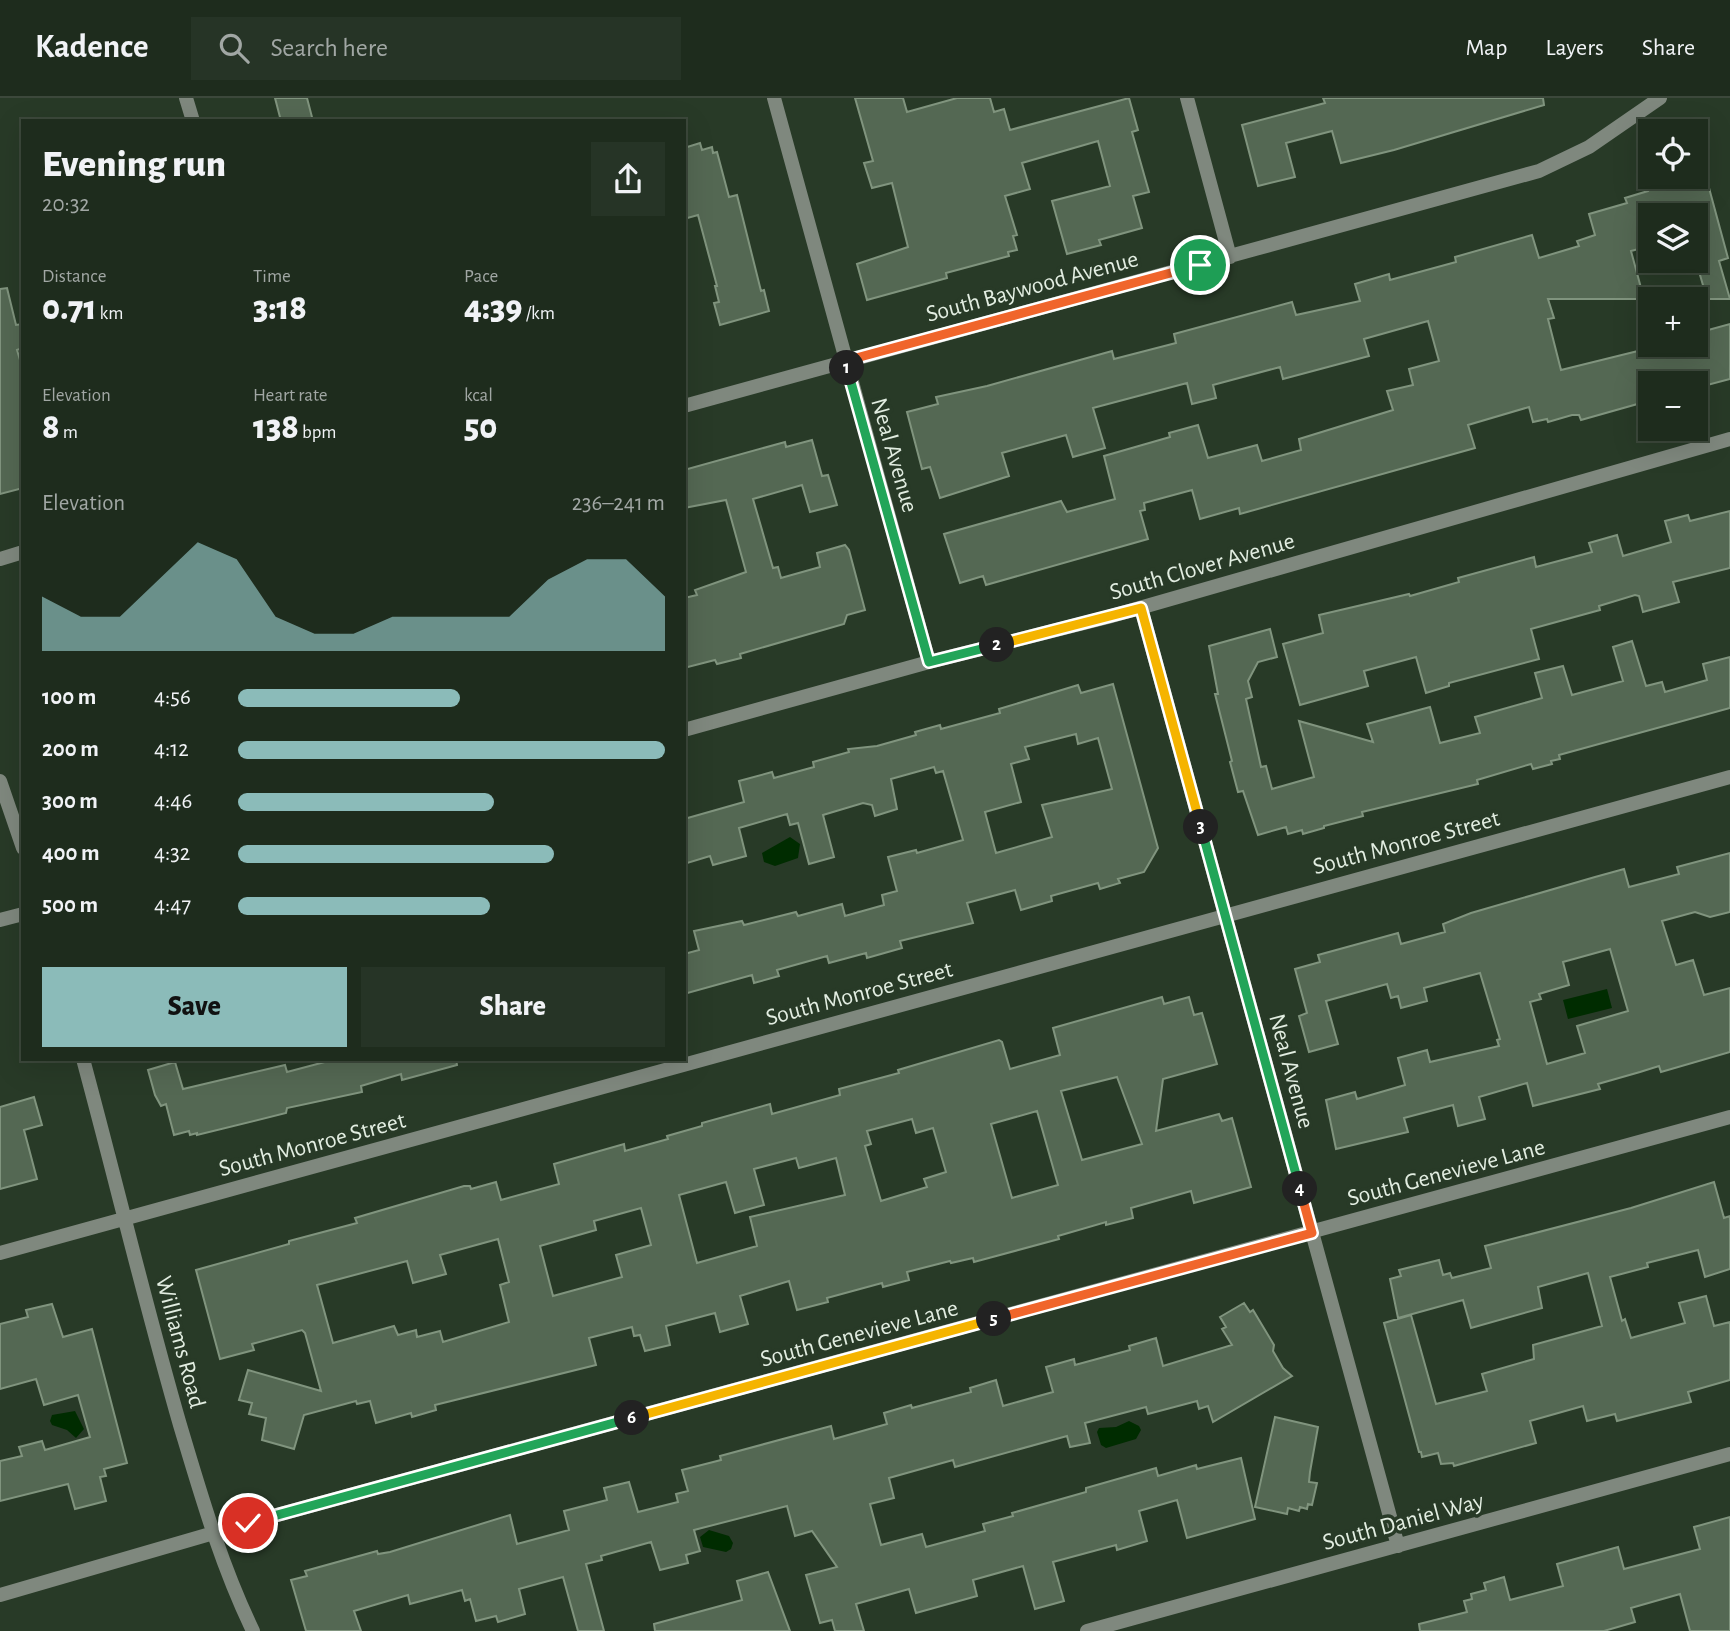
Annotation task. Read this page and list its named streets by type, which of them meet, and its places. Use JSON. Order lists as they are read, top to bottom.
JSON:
{
  "streets": {
    "street": [
      "South Baywood Avenue",
      "Neal Avenue",
      "South Clover Avenue",
      "South Monroe Street",
      "South Genevieve Lane",
      "Williams Road",
      "South Daniel Way"
    ]
  },
  "crossings": [
    ["South Baywood Avenue", "Neal Avenue"],
    ["Neal Avenue", "South Clover Avenue"],
    ["Neal Avenue", "South Monroe Street"],
    ["Neal Avenue", "South Genevieve Lane"],
    ["Neal Avenue", "South Daniel Way"],
    ["South Monroe Street", "Williams Road"],
    ["South Genevieve Lane", "Williams Road"]
  ],
  "page": {
    "header": "Kadence",
    "search": "Search here",
    "nav": ["Map", "Layers", "Share"],
    "map_buttons": ["+", "−"],
    "heading": ["Evening run", "20:32"],
    "stats": [
      ["Distance", "0.71 km"],
      ["Time", "3:18"],
      ["Pace", "4:39 /km"],
      ["Elevation", "8 m"],
      ["Heart rate", "138 bpm"],
      ["kcal", "50"]
    ],
    "pins": [
      "1",
      "2",
      "3",
      "4",
      "5",
      "6"
    ],
    "chart": ["Elevation", "236–241 m"],
    "list": [
      {
        "name": "100 m",
        "note": "4:56"
      },
      {
        "name": "200 m",
        "note": "4:12"
      },
      {
        "name": "300 m",
        "note": "4:46"
      },
      {
        "name": "400 m",
        "note": "4:32"
      },
      {
        "name": "500 m",
        "note": "4:47"
      }
    ],
    "buttons": ["Save", "Share"]
  }
}
